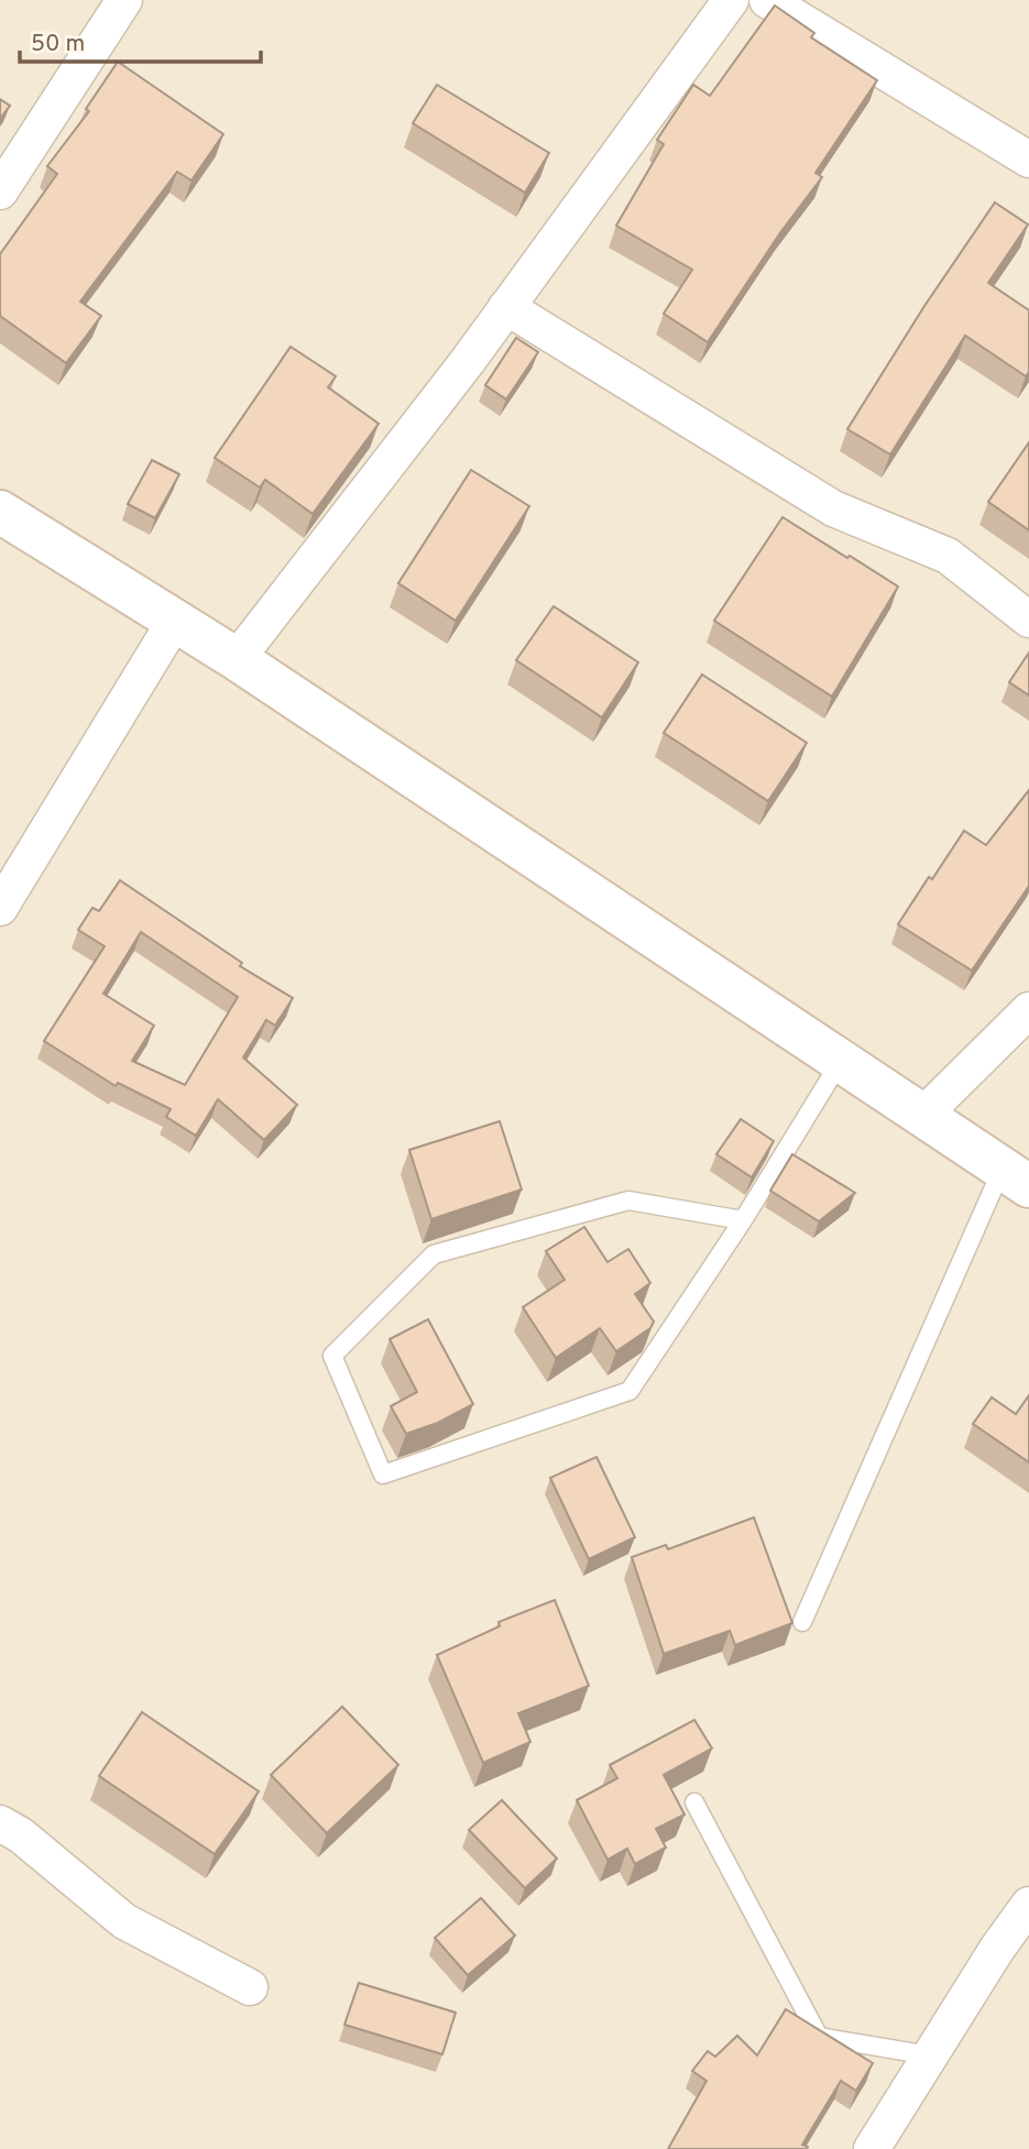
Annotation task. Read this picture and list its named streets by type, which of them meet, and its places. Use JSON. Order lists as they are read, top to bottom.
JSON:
{
  "scale_bar": "50 m"
}
